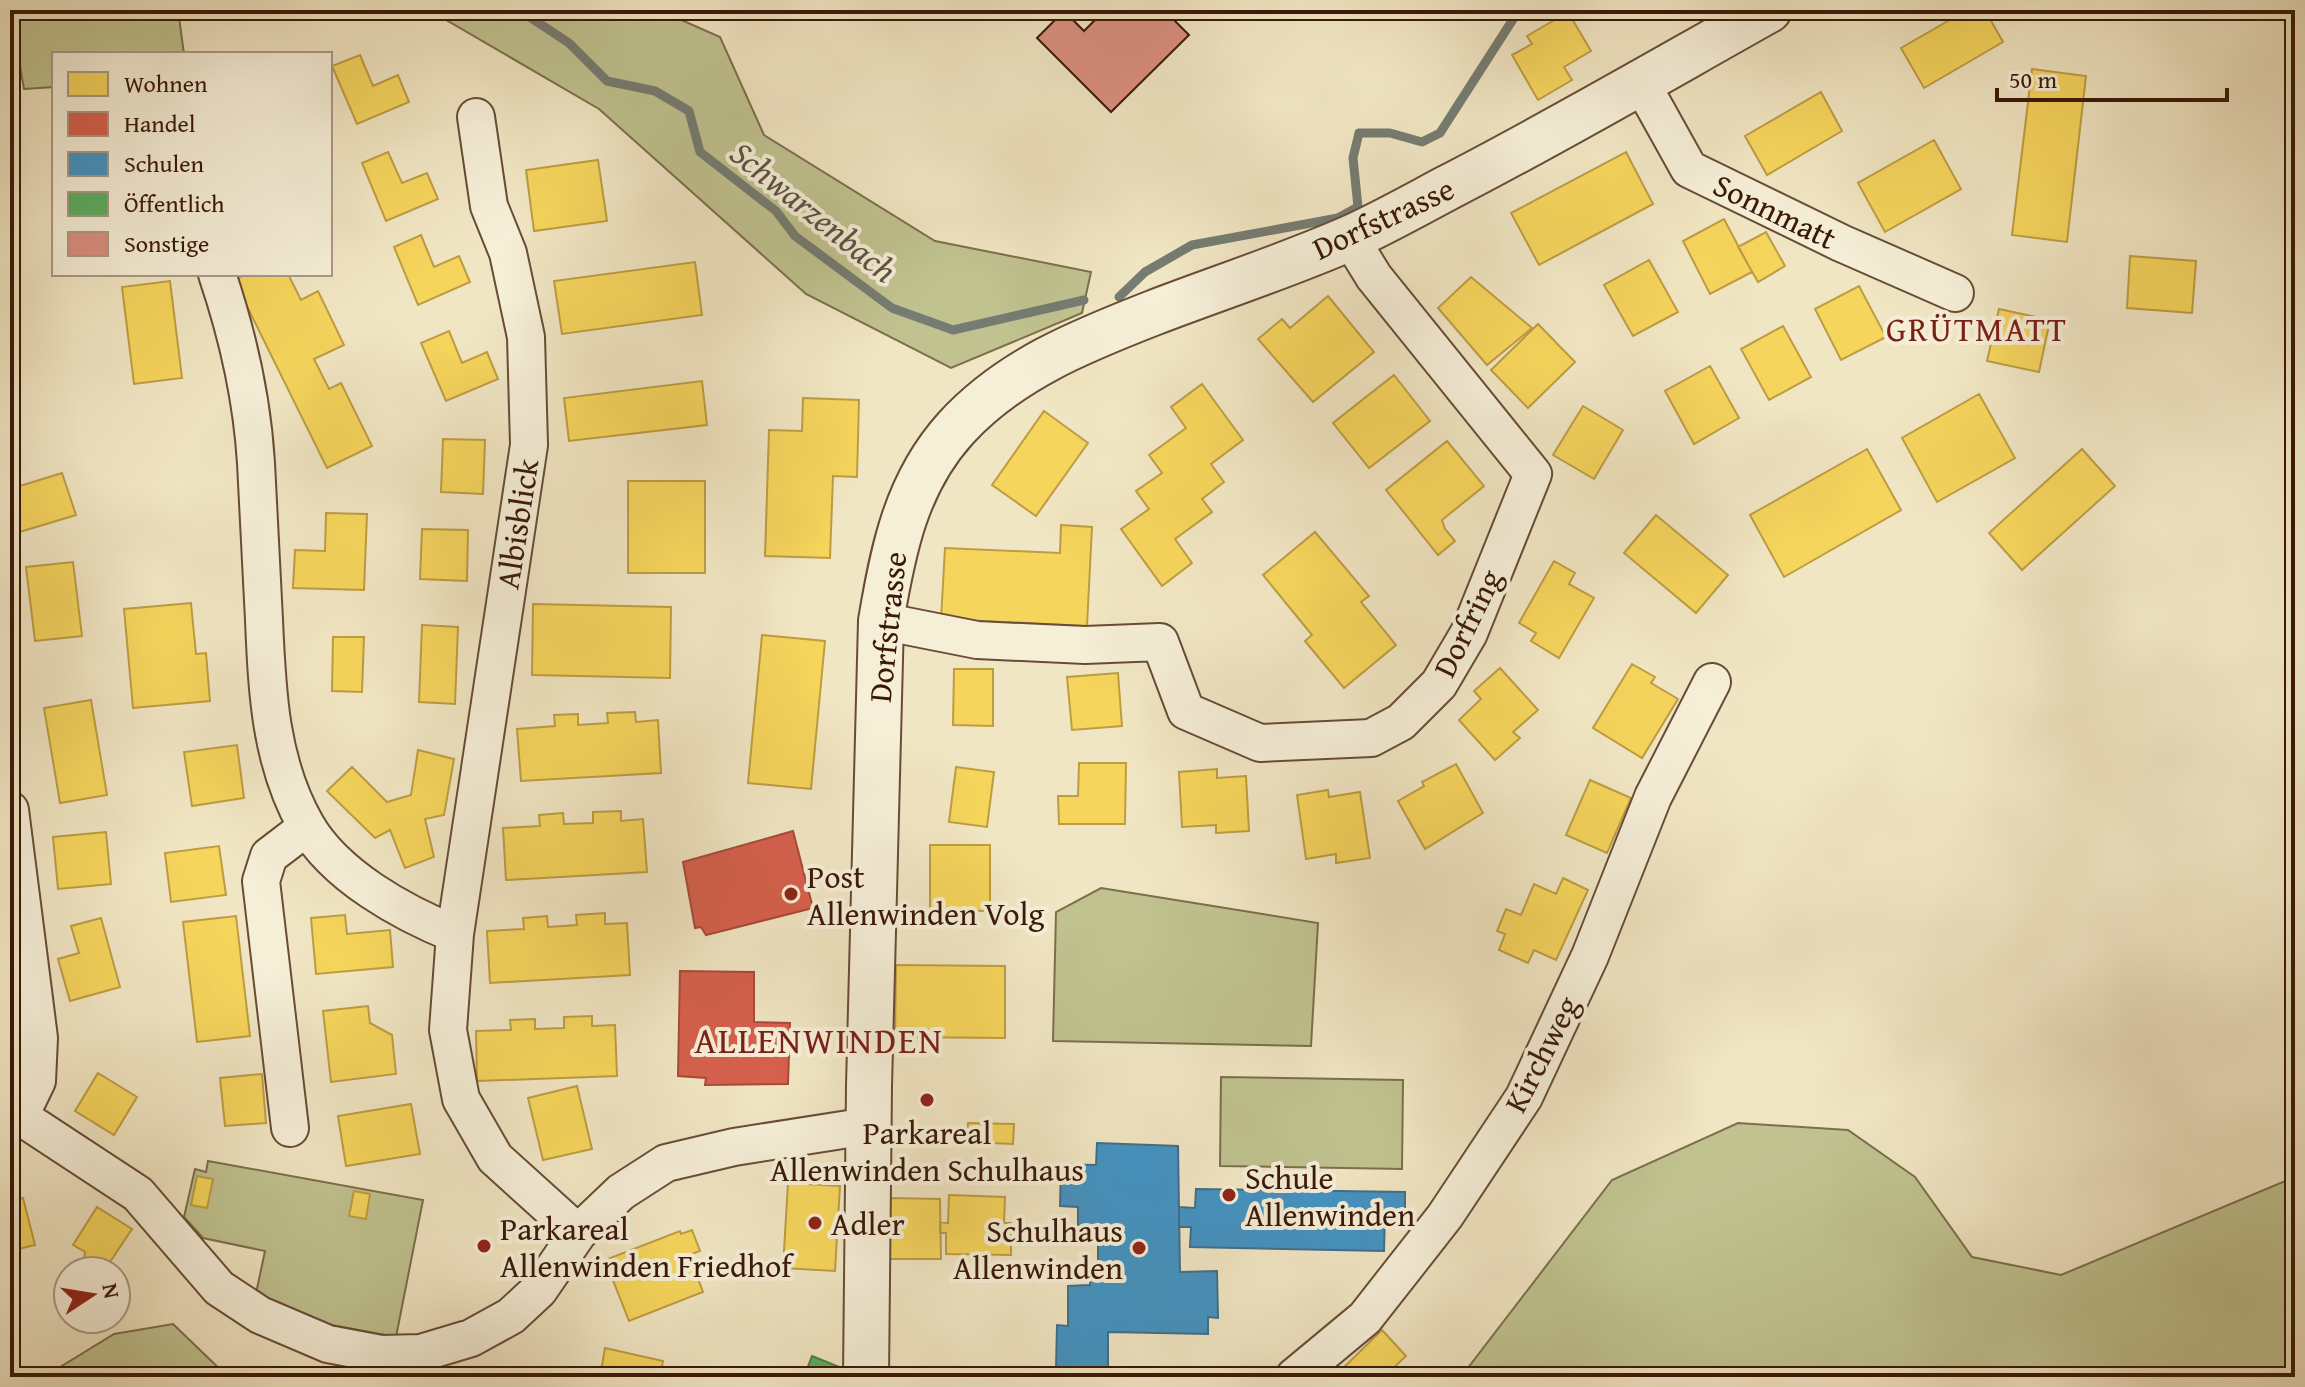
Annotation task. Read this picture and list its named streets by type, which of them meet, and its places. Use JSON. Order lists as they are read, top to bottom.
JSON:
{
  "streets": {
    "street": [
      "Sonnmatt",
      "Dorfstrasse",
      "Albisblick",
      "Dorfring",
      "Kirchweg"
    ]
  },
  "crossings": [
    ["Sonnmatt", "Dorfstrasse"],
    ["Dorfstrasse", "Dorfring"]
  ],
  "districts": ["GRÜTMATT", "ALLENWINDEN"],
  "water": ["Schwarzenbach"],
  "places": [
    "Post Allenwinden Volg",
    "Parkareal Allenwinden Schulhaus",
    "Schule Allenwinden",
    "Adler",
    "Parkareal Allenwinden Friedhof",
    "Schulhaus Allenwinden"
  ],
  "legend": [
    "Wohnen",
    "Handel",
    "Schulen",
    "Öffentlich",
    "Sonstige"
  ],
  "scale_bar": "50 m",
  "north": "right"
}
